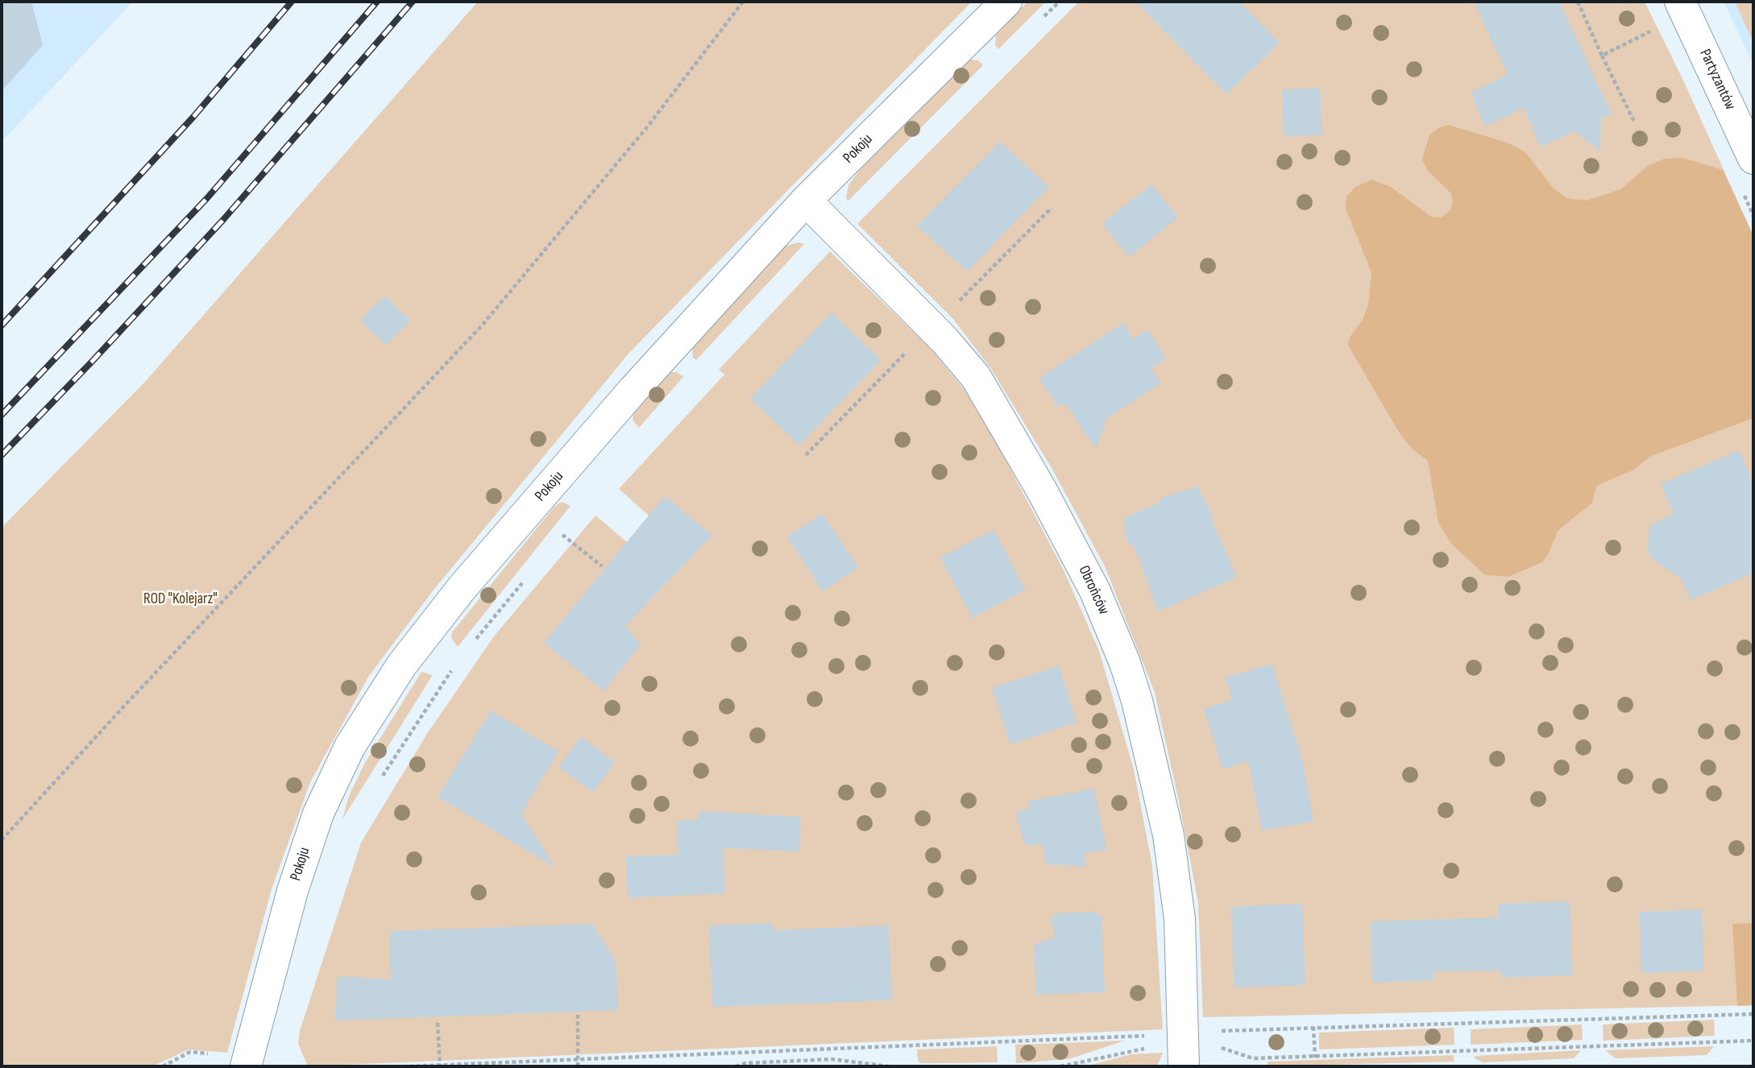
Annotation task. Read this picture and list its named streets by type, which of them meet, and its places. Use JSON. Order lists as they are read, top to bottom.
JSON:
{
  "streets": {
    "street": ["Partyzantów", "Pokoju", "Obrońców"]
  },
  "crossings": [
    ["Pokoju", "Obrońców"]
  ],
  "parks": ["ROD \"Kolejarz\""]
}
